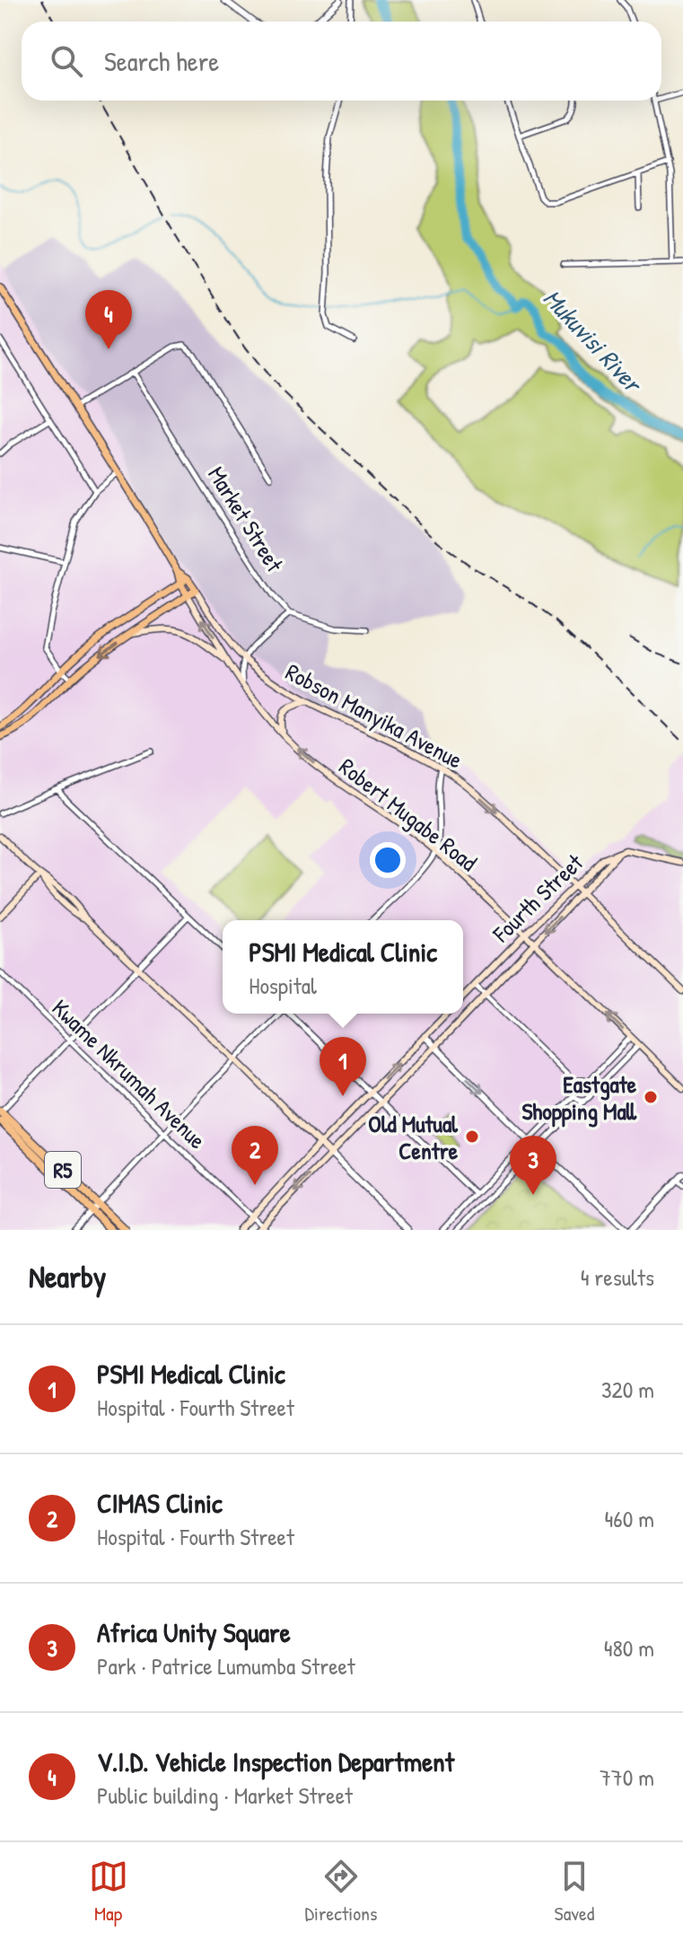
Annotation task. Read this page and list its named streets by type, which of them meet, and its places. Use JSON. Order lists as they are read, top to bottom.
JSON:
{
  "streets": {
    "highway": ["R5"],
    "main road": ["Robson Manyika Avenue", "Robert Mugabe Road", "Fourth Street"],
    "street": ["Market Street", "Kwame Nkrumah Avenue"]
  },
  "crossings": [
    ["Robson Manyika Avenue", "Robert Mugabe Road"],
    ["Robson Manyika Avenue", "Fourth Street"],
    ["Robert Mugabe Road", "Fourth Street"]
  ],
  "one_way": ["Robert Mugabe Road"],
  "water": ["Mukuvisi River"],
  "places": ["Eastgate Shopping Mall", "Old Mutual Centre"],
  "page": {
    "search": "Search here",
    "pins": [
      "4",
      "1",
      "2",
      "3"
    ],
    "popup": ["PSMI Medical Clinic", "Hospital"],
    "heading": ["Nearby", "4 results"],
    "list": [
      {
        "mark": "1",
        "name": "PSMI Medical Clinic",
        "note": "Hospital · Fourth Street",
        "value": "320 m"
      },
      {
        "mark": "2",
        "name": "CIMAS Clinic",
        "note": "Hospital · Fourth Street",
        "value": "460 m"
      },
      {
        "mark": "3",
        "name": "Africa Unity Square",
        "note": "Park · Patrice Lumumba Street",
        "value": "480 m"
      },
      {
        "mark": "4",
        "name": "V.I.D. Vehicle Inspection Department",
        "note": "Public building · Market Street",
        "value": "770 m"
      }
    ],
    "nav": ["Map", "Directions", "Saved"]
  }
}
